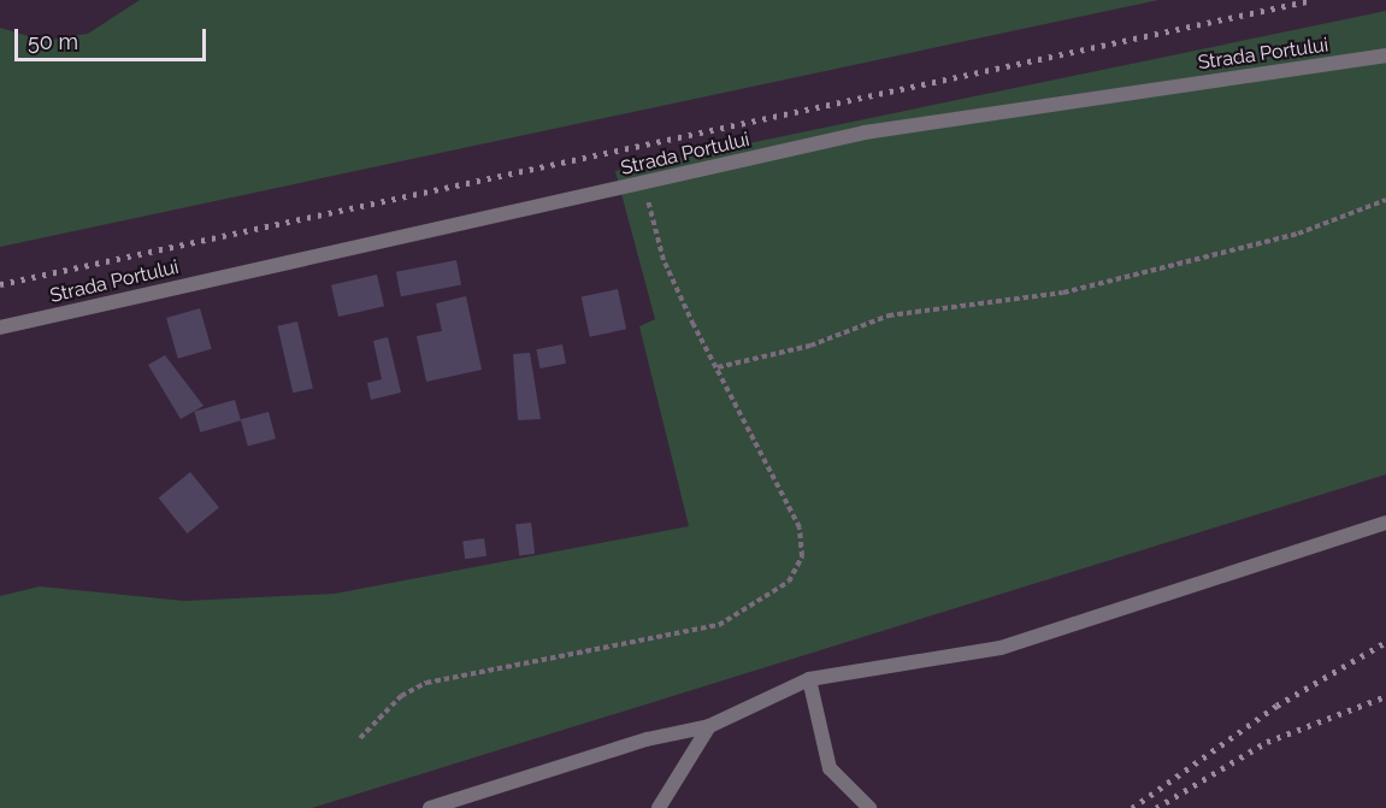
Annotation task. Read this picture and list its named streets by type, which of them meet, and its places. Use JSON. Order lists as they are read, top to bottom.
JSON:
{
  "streets": {
    "street": ["Strada Portului"]
  },
  "scale_bar": "50 m"
}
